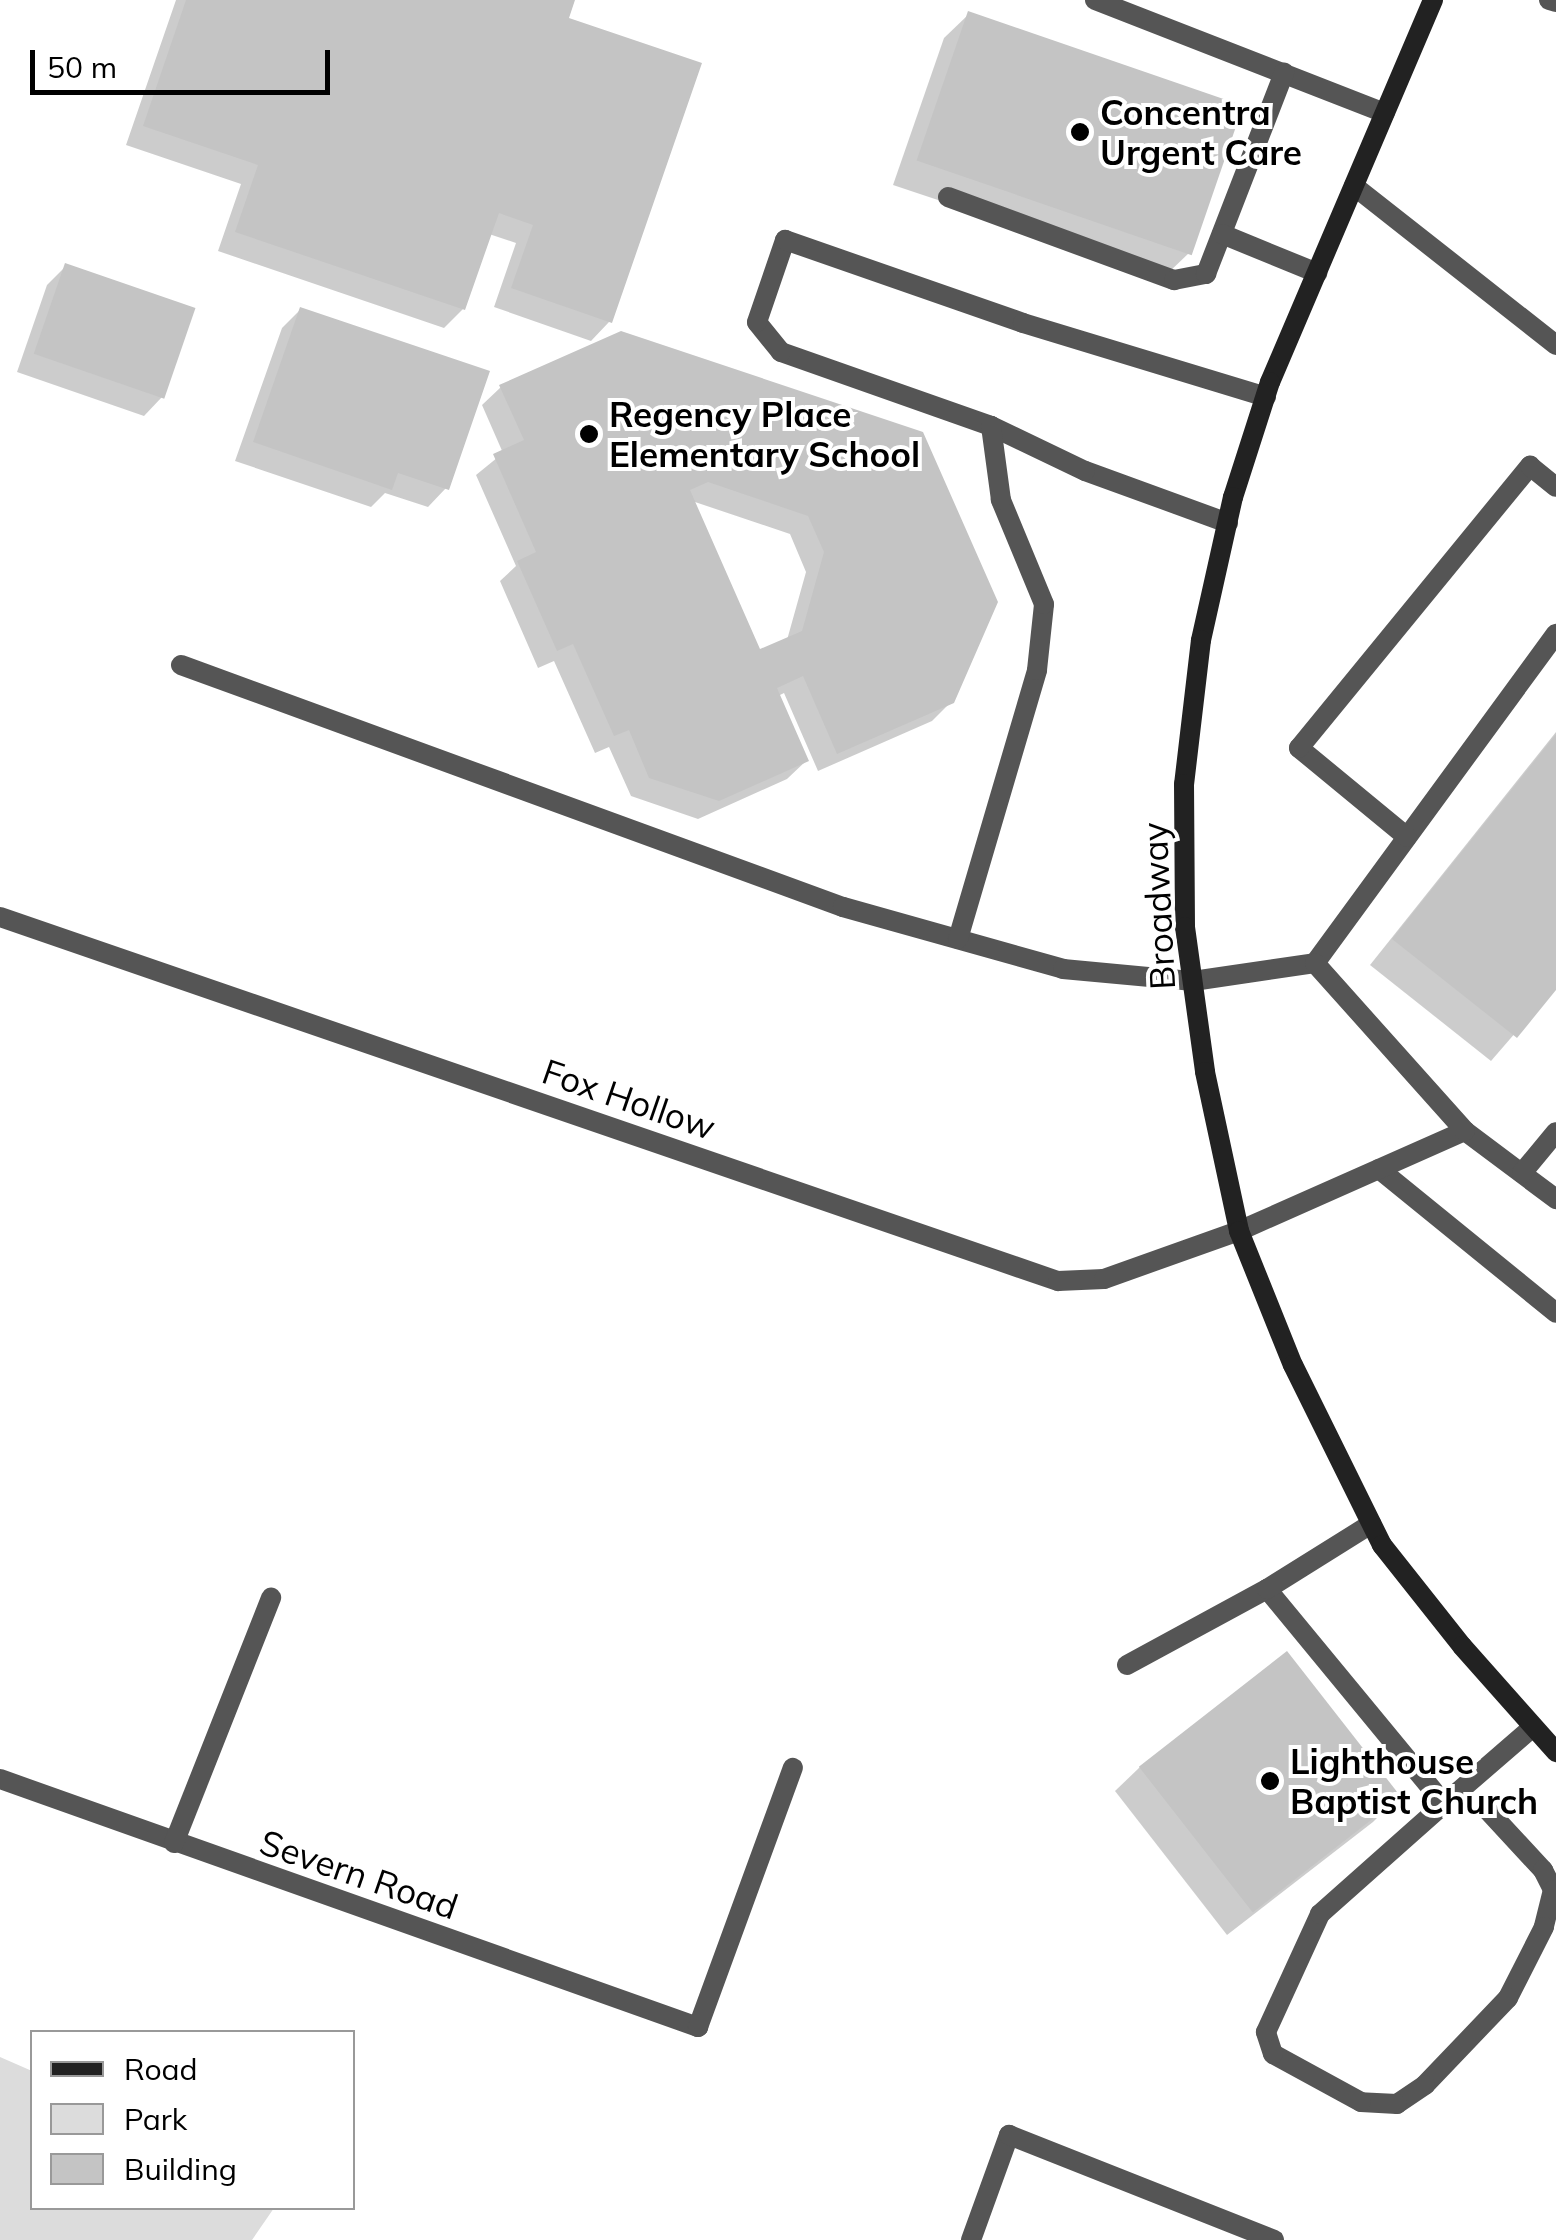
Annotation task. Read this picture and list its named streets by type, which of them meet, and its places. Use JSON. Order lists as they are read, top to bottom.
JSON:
{
  "streets": {
    "main road": ["Broadway"],
    "street": ["Fox Hollow", "Severn Road"]
  },
  "crossings": [
    ["Broadway", "Fox Hollow"]
  ],
  "places": ["Concentra Urgent Care", "Regency Place Elementary School", "Lighthouse Baptist Church"],
  "legend": ["Road", "Park", "Building"],
  "scale_bar": "50 m"
}
